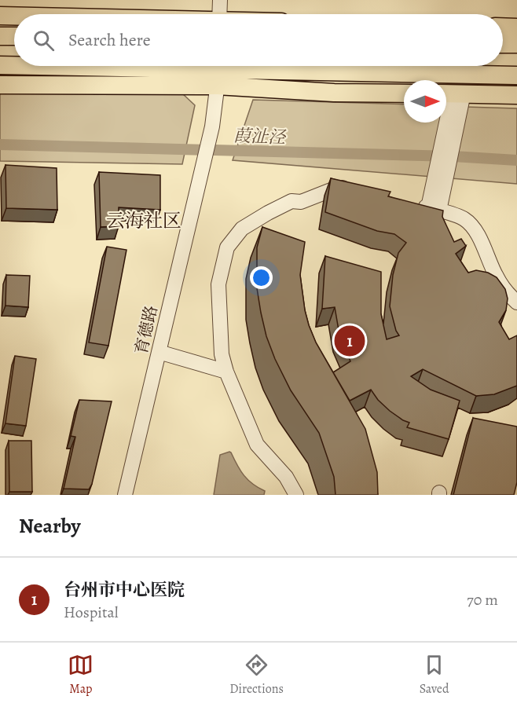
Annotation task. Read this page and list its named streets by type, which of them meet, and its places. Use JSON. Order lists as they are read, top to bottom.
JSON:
{
  "streets": {
    "street": ["育德路"]
  },
  "districts": ["云海社区"],
  "water": ["葭沚泾"],
  "north": "right",
  "page": {
    "search": "Search here",
    "pins": "1",
    "heading": "Nearby",
    "list": [
      {
        "mark": "1",
        "name": "台州市中心医院",
        "note": "Hospital",
        "value": "70 m"
      }
    ],
    "nav": ["Map", "Directions", "Saved"]
  }
}
